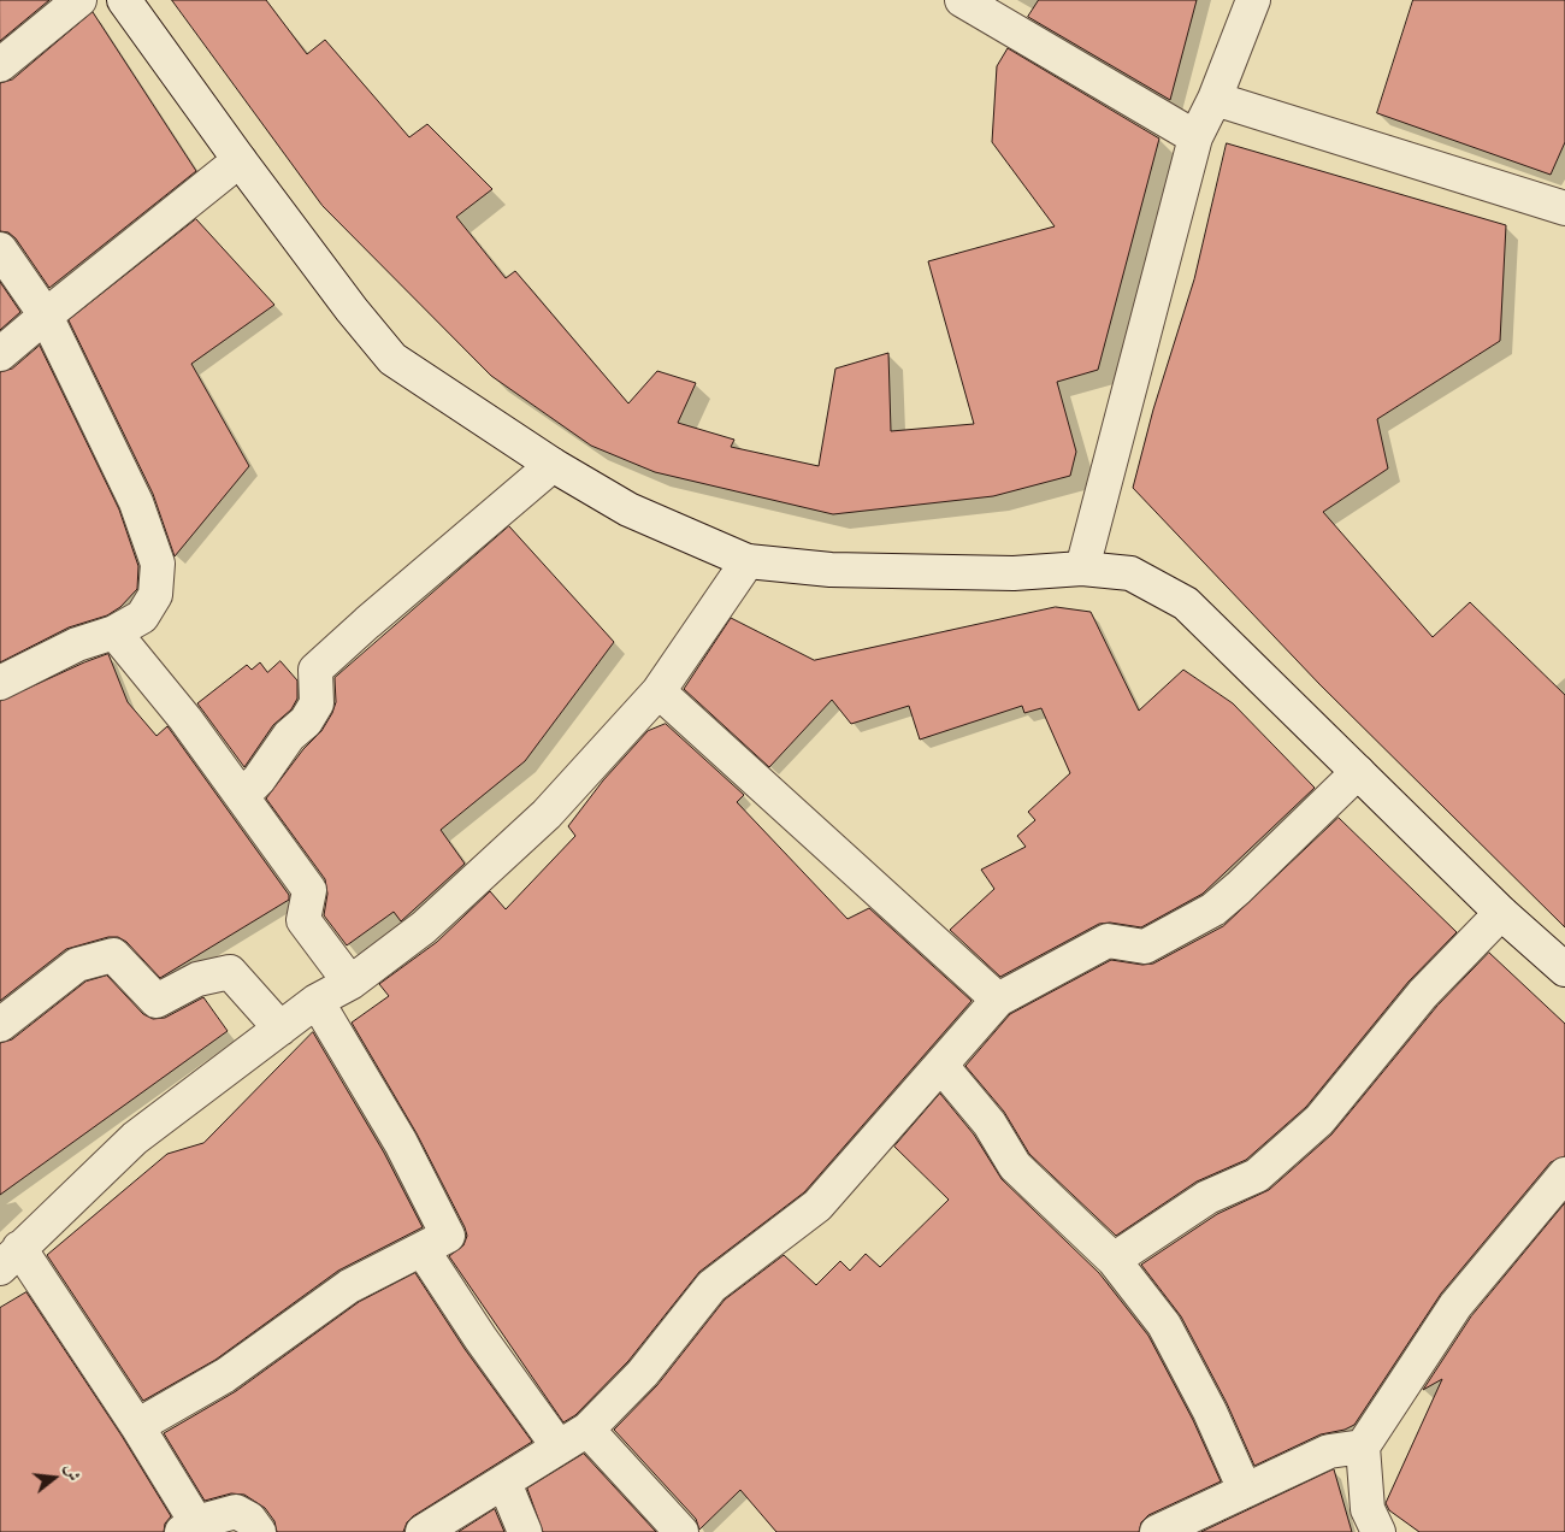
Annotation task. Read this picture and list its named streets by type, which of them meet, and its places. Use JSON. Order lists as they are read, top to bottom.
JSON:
{
  "north": "right"
}
